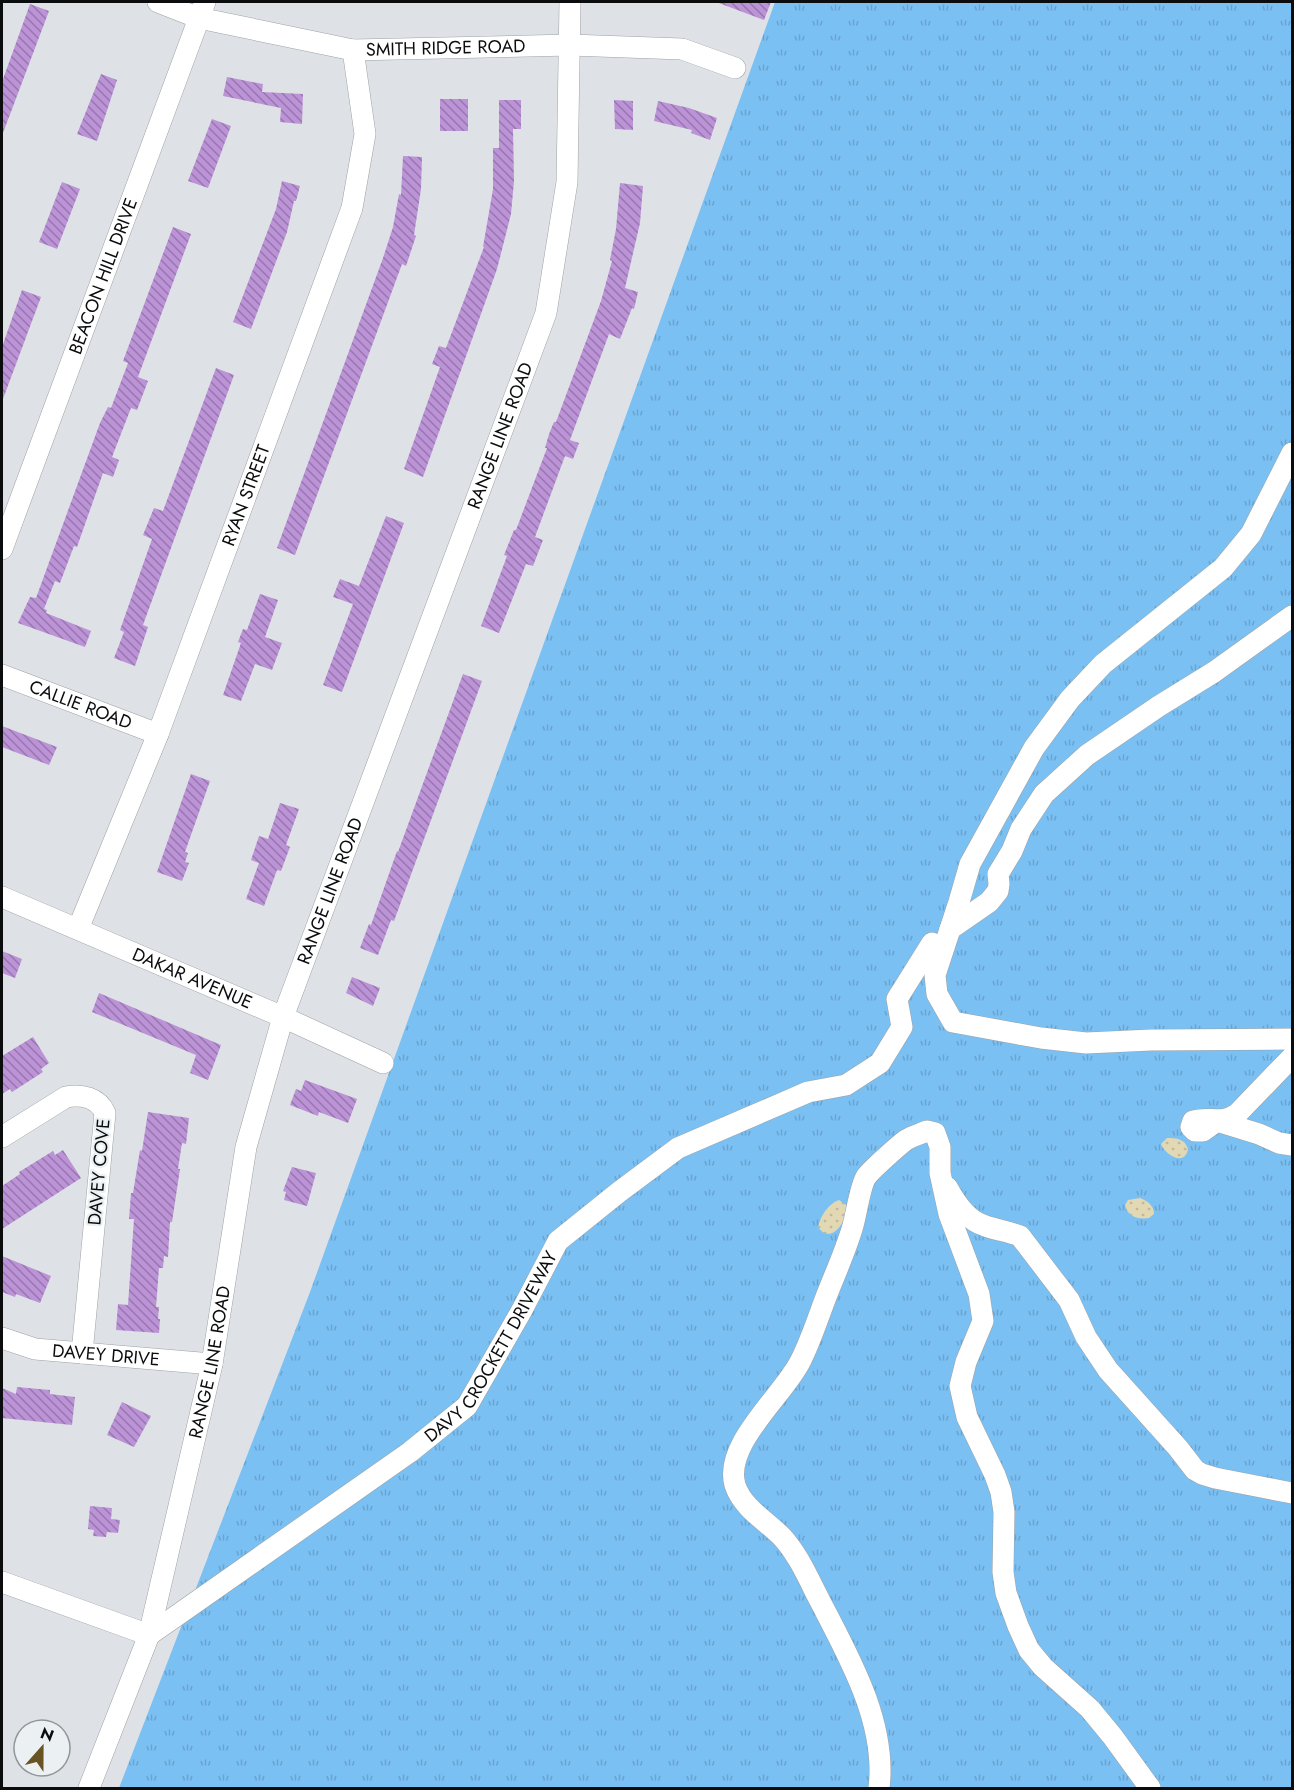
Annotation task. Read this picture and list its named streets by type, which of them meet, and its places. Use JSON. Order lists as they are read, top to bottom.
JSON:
{
  "streets": {
    "street": [
      "SMITH RIDGE ROAD",
      "BEACON HILL DRIVE",
      "RANGE LINE ROAD",
      "RYAN STREET",
      "CALLIE ROAD",
      "DAKAR AVENUE",
      "DAVEY COVE",
      "DAVY CROCKETT DRIVEWAY",
      "DAVEY DRIVE"
    ]
  },
  "crossings": [
    ["SMITH RIDGE ROAD", "BEACON HILL DRIVE"],
    ["SMITH RIDGE ROAD", "RANGE LINE ROAD"],
    ["SMITH RIDGE ROAD", "RYAN STREET"],
    ["RANGE LINE ROAD", "DAKAR AVENUE"],
    ["RANGE LINE ROAD", "DAVY CROCKETT DRIVEWAY"],
    ["RANGE LINE ROAD", "DAVEY DRIVE"],
    ["RYAN STREET", "CALLIE ROAD"],
    ["RYAN STREET", "DAKAR AVENUE"],
    ["DAVEY COVE", "DAVEY DRIVE"]
  ],
  "north": "top"
}
